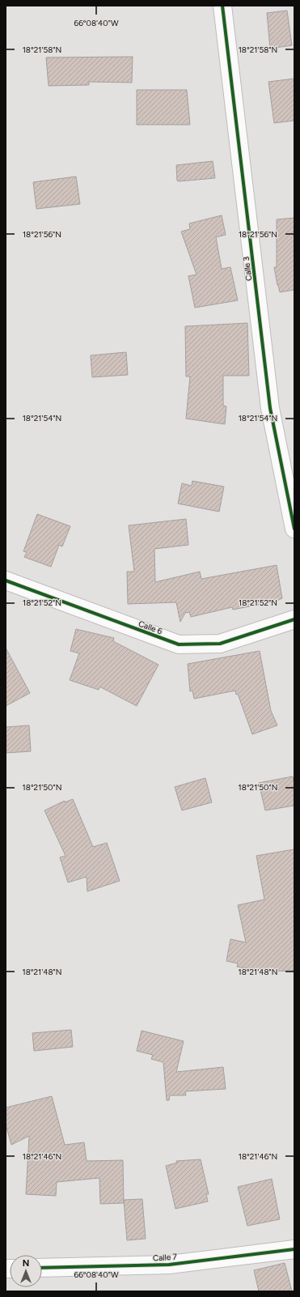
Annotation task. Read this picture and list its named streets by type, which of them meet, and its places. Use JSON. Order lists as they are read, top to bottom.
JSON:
{
  "streets": {
    "street": ["Calle 3", "Calle 6", "Calle 7"]
  },
  "north": "top",
  "coordinates": [
    "66°08'40\"W",
    "18°21'58\"N",
    "18°21'56\"N",
    "18°21'54\"N",
    "18°21'52\"N",
    "18°21'50\"N",
    "18°21'48\"N",
    "18°21'46\"N"
  ]
}
